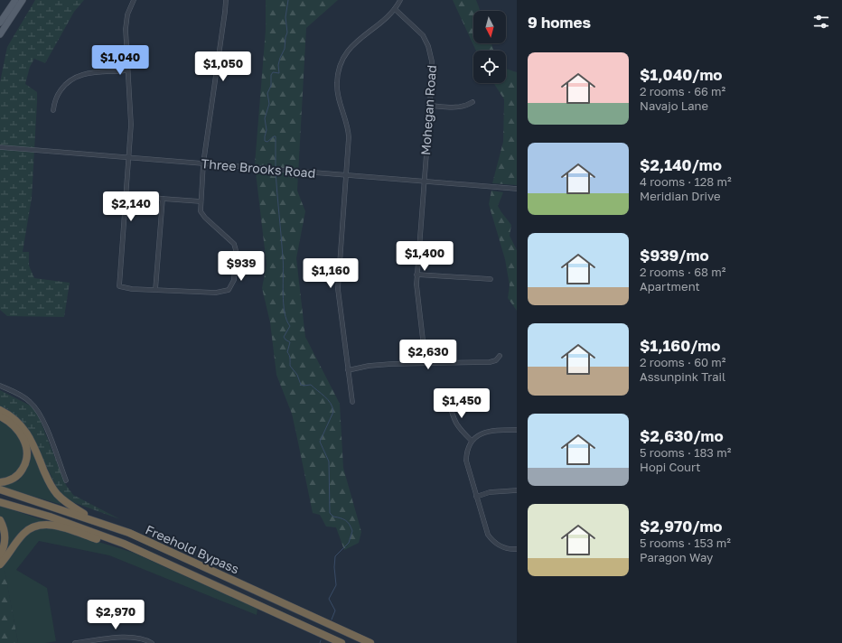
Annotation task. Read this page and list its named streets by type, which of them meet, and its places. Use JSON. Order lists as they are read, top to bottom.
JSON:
{
  "streets": {
    "highway": ["Freehold Bypass"],
    "street": ["Mohegan Road", "Three Brooks Road"]
  },
  "crossings": [
    ["Mohegan Road", "Three Brooks Road"]
  ],
  "north": "bottom",
  "page": {
    "heading": "9 homes",
    "list": [
      {
        "name": "$1,040/mo",
        "note": "2 rooms · 66 m² · Navajo Lane"
      },
      {
        "name": "$2,140/mo",
        "note": "4 rooms · 128 m² · Meridian Drive"
      },
      {
        "name": "$939/mo",
        "note": "2 rooms · 68 m² · Apartment"
      },
      {
        "name": "$1,160/mo",
        "note": "2 rooms · 60 m² · Assunpink Trail"
      },
      {
        "name": "$2,630/mo",
        "note": "5 rooms · 183 m² · Hopi Court"
      },
      {
        "name": "$2,970/mo",
        "note": "5 rooms · 153 m² · Paragon Way"
      }
    ],
    "price": [
      "$1,040",
      "$1,050",
      "$2,140",
      "$1,400",
      "$939",
      "$1,160",
      "$2,630",
      "$1,450",
      "$2,970"
    ]
  }
}
